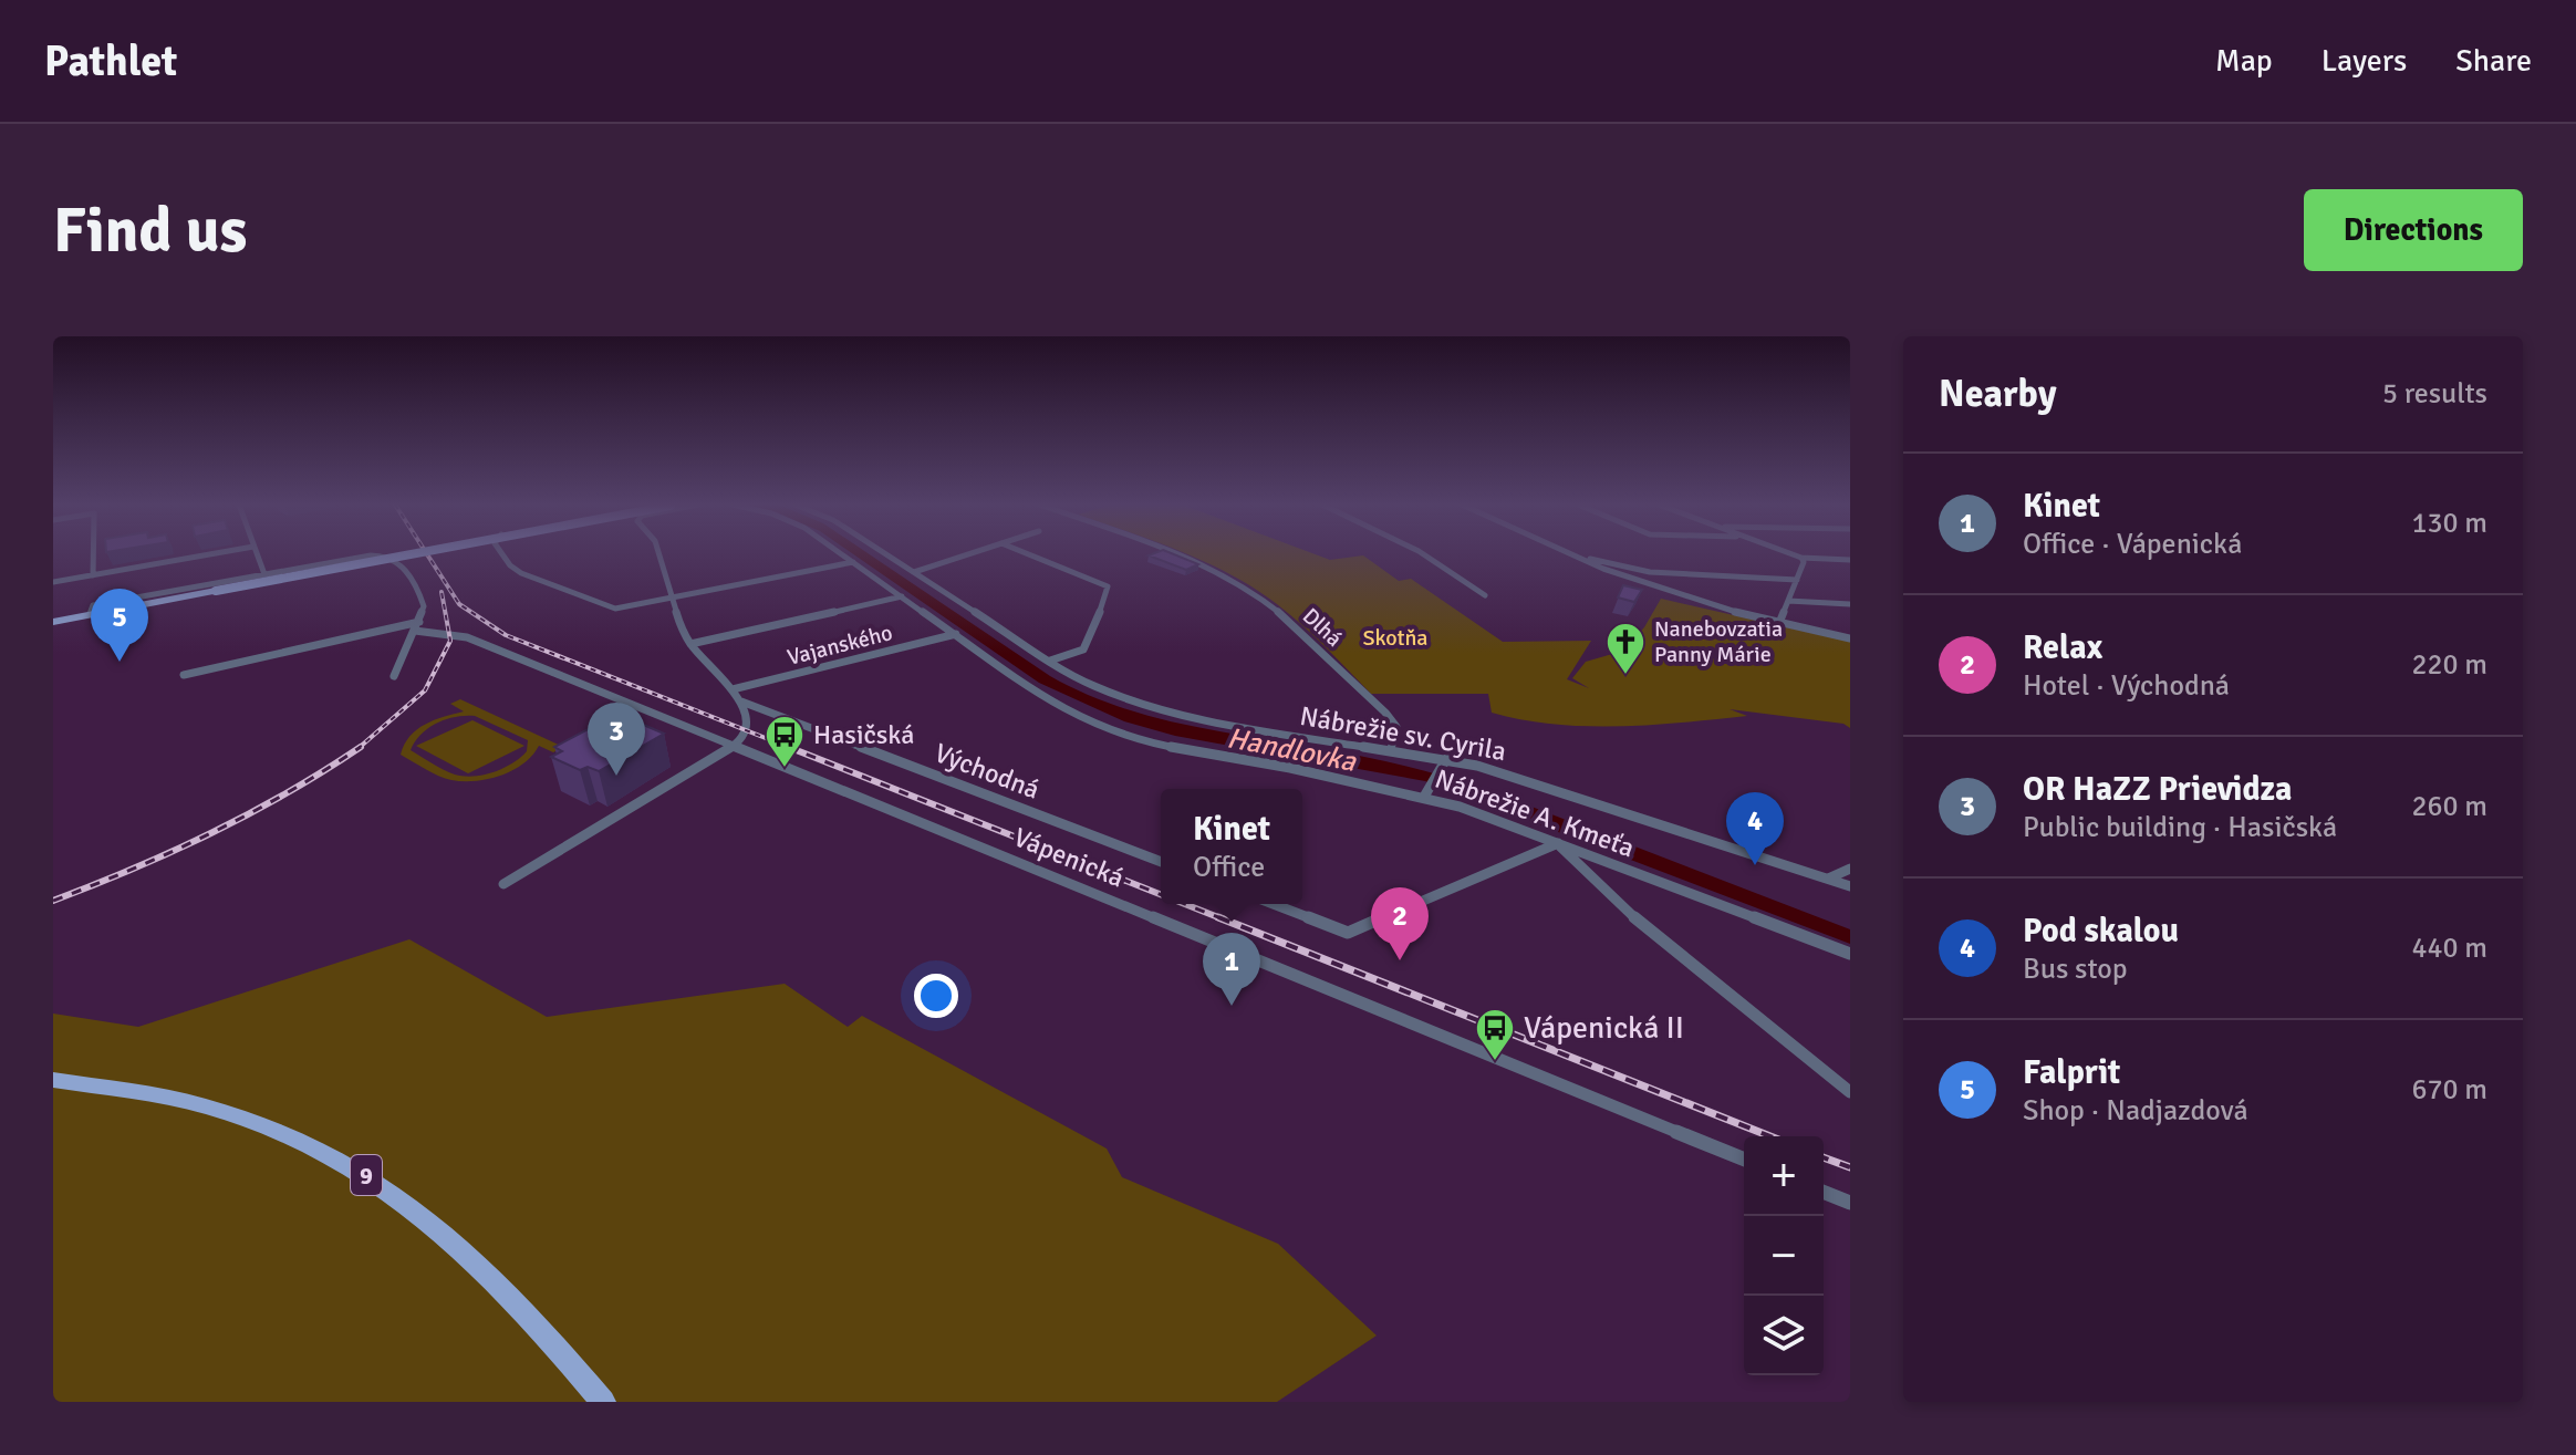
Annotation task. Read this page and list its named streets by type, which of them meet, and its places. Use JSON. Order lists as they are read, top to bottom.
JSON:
{
  "streets": {
    "main road": ["9"],
    "street": [
      "Dlhá",
      "Vajanského",
      "Nábrežie sv. Cyrila",
      "Východná",
      "Nábrežie A. Kmeťa",
      "Vápenická"
    ]
  },
  "crossings": [
    ["Dlhá", "Nábrežie sv. Cyrila"],
    ["Vajanského", "Nábrežie A. Kmeťa"]
  ],
  "water": ["Handlovka"],
  "parks": ["Skotňa"],
  "places": {
    "church": ["Nanebovzatia Panny Márie"],
    "bus stop": ["Hasičská", "Vápenická II"]
  },
  "page": {
    "header": "Pathlet",
    "nav": ["Map", "Layers", "Share"],
    "buttons": "Directions",
    "title": "Find us",
    "heading": ["Nearby", "5 results"],
    "list": [
      {
        "mark": "1",
        "name": "Kinet",
        "note": "Office · Vápenická",
        "value": "130 m"
      },
      {
        "mark": "2",
        "name": "Relax",
        "note": "Hotel · Východná",
        "value": "220 m"
      },
      {
        "mark": "3",
        "name": "OR HaZZ Prievidza",
        "note": "Public building · Hasičská",
        "value": "260 m"
      },
      {
        "mark": "4",
        "name": "Pod skalou",
        "note": "Bus stop",
        "value": "440 m"
      },
      {
        "mark": "5",
        "name": "Falprit",
        "note": "Shop · Nadjazdová",
        "value": "670 m"
      }
    ],
    "pins": [
      "5",
      "3",
      "4",
      "2",
      "1"
    ],
    "popup": ["Kinet", "Office"],
    "map_buttons": ["+", "−"]
  }
}
